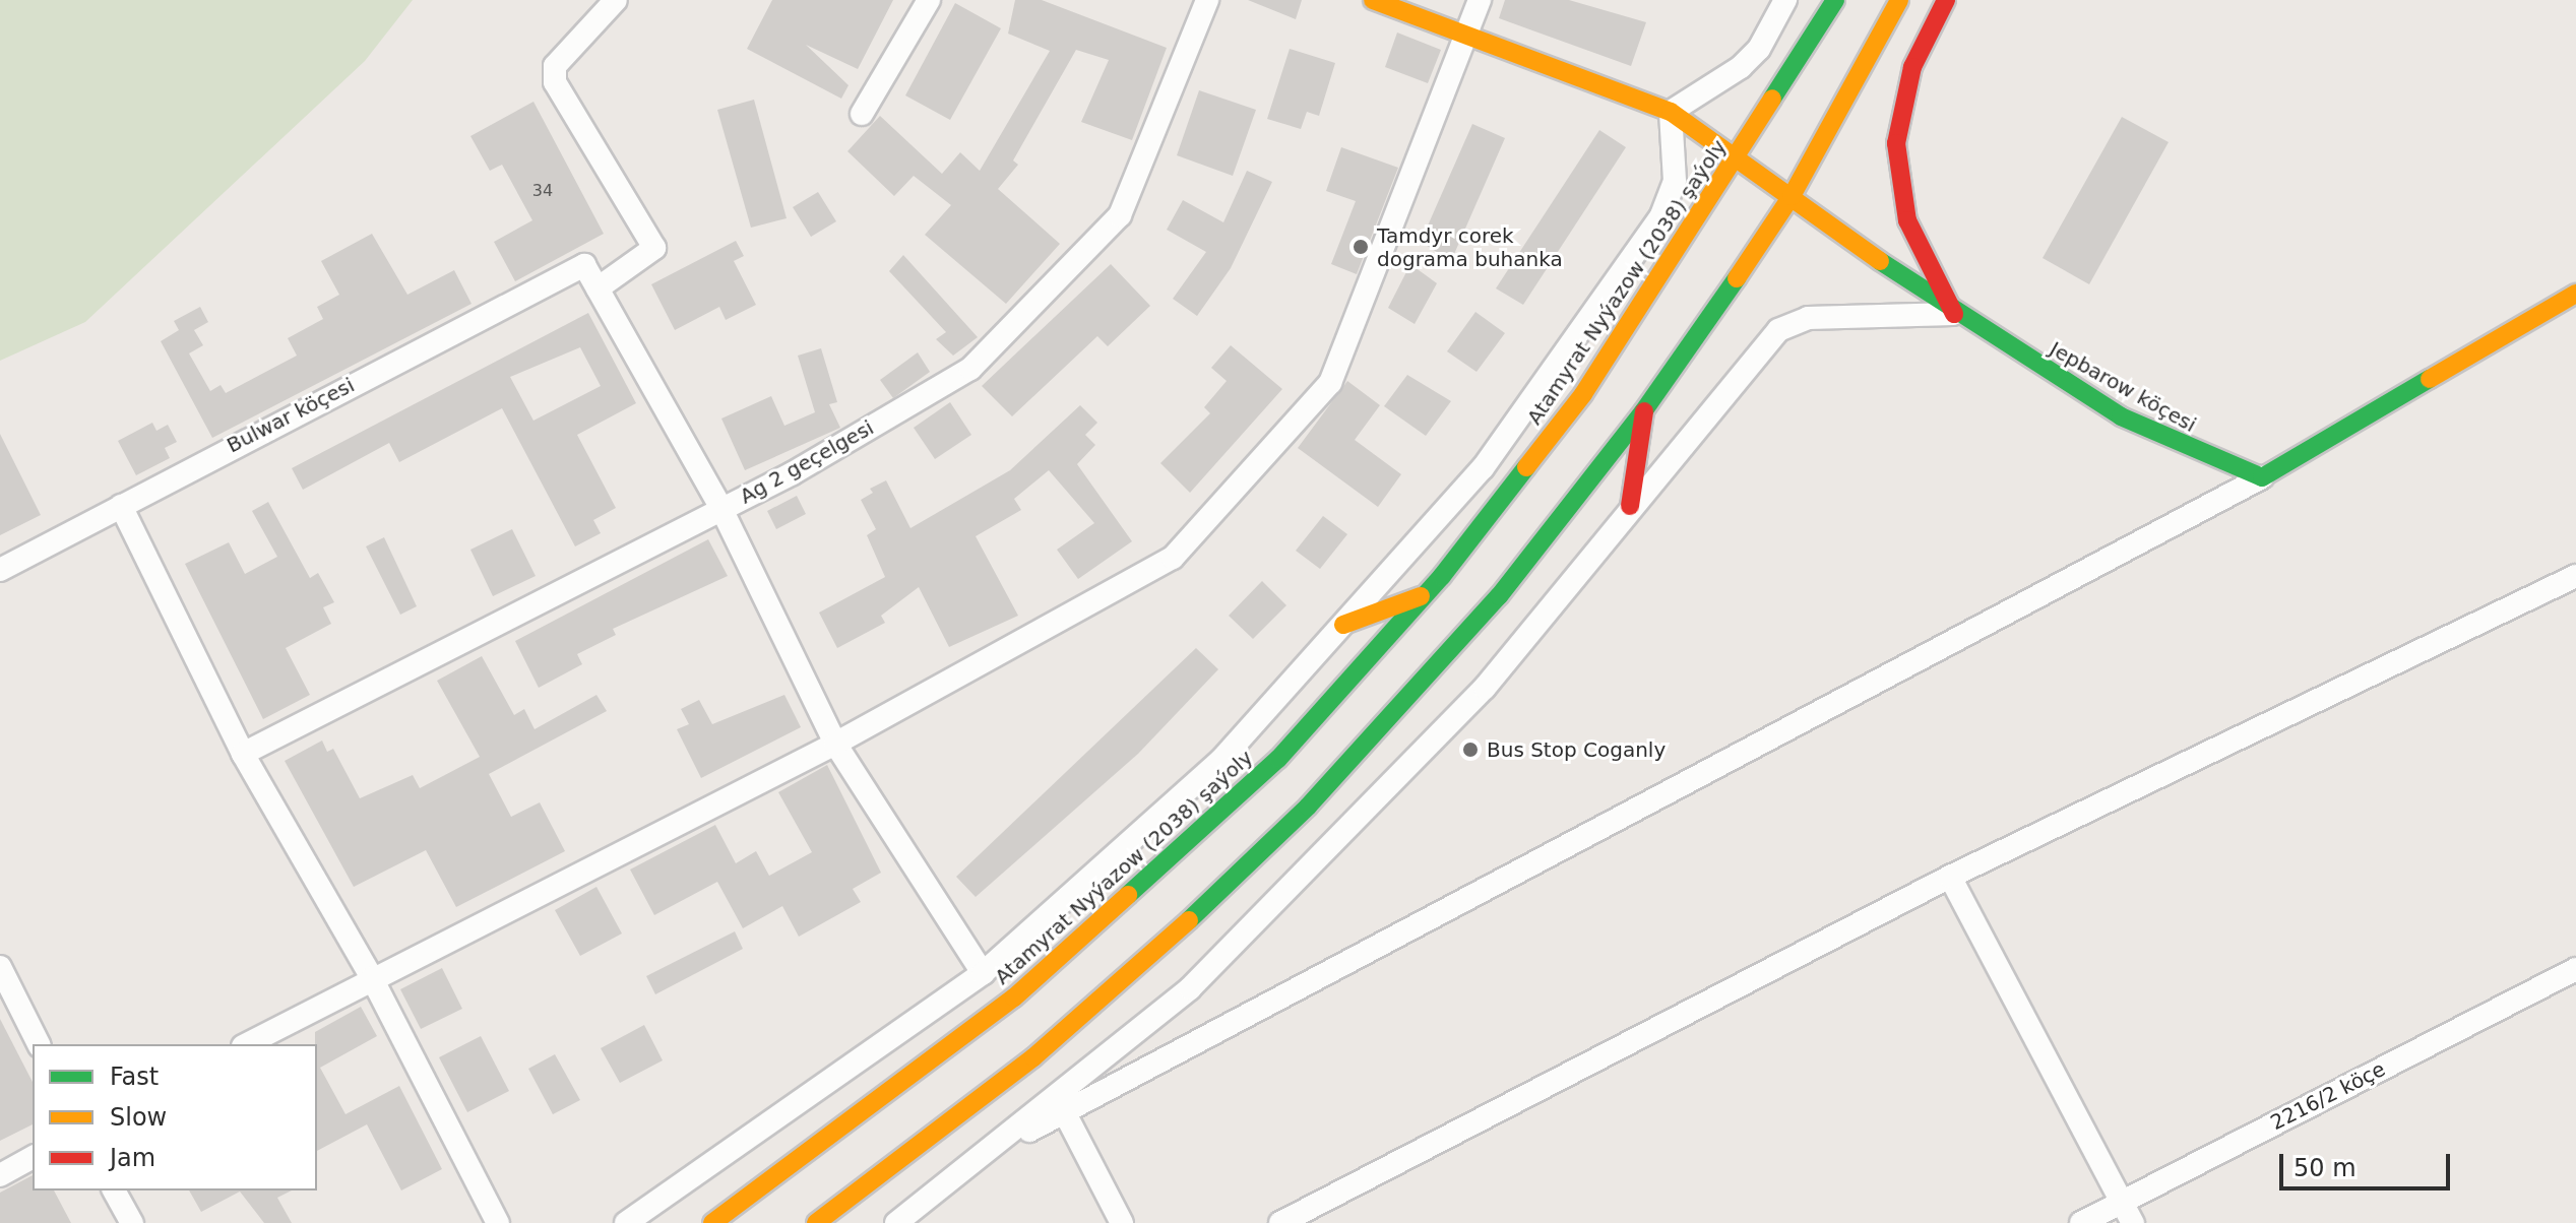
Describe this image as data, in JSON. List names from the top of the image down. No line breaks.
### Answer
{"streets":{"main road":["Atamyrat Nyýazow (2038) şaýoly","Jepbarow köçesi"],"street":["Bulwar köçesi","Ag 2 geçelgesi","2216/2 köçe"]},"crossings":[["Atamyrat Nyýazow (2038) şaýoly","Jepbarow köçesi"]],"places":["Tamdyr corek dograma buhanka","Bus Stop Coganly"],"house_numbers":["34"],"legend":["Fast","Slow","Jam"],"scale_bar":"50 m"}
